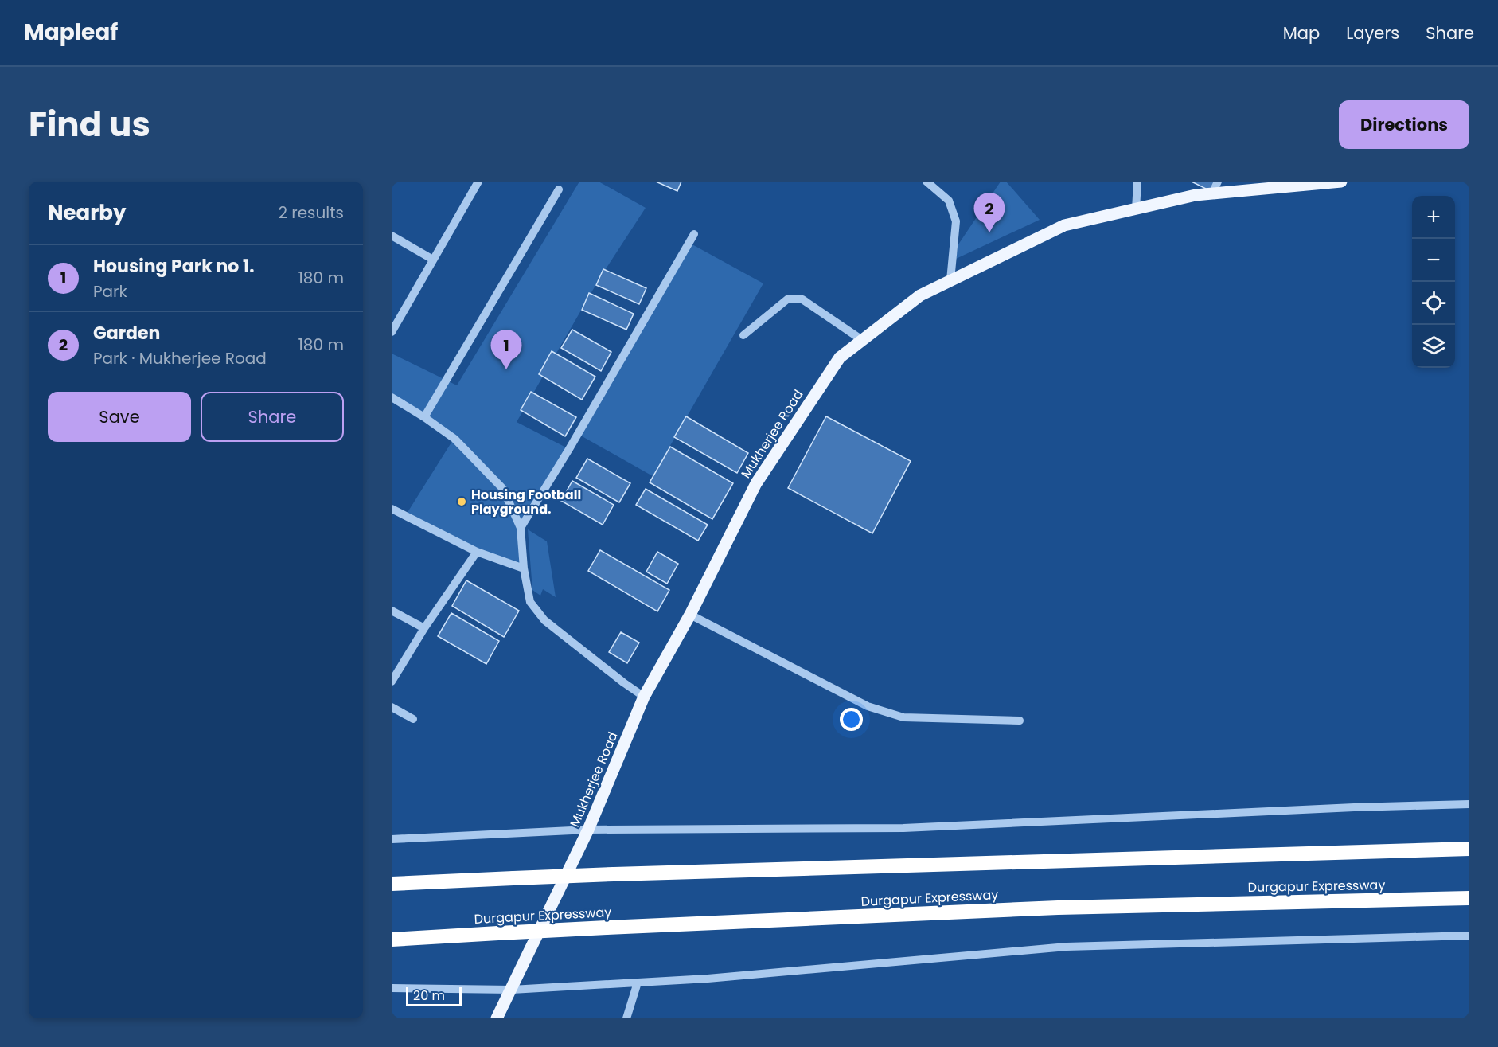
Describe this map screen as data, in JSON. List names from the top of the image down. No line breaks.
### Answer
{"streets":{"highway":["Durgapur Expressway"],"main road":["Mukherjee Road"]},"places":["Housing Football Playground."],"scale_bar":"20 m","page":{"header":"Mapleaf","nav":["Map","Layers","Share"],"title":"Find us","buttons":["Directions",["Save","Share"]],"heading":["Nearby","2 results"],"pins":["2","1"],"map_buttons":["+","−"],"list":[{"mark":"1","name":"Housing Park no 1.","note":"Park","value":"180 m"},{"mark":"2","name":"Garden","note":"Park · Mukherjee Road","value":"180 m"}],"scale":"20 m"}}
